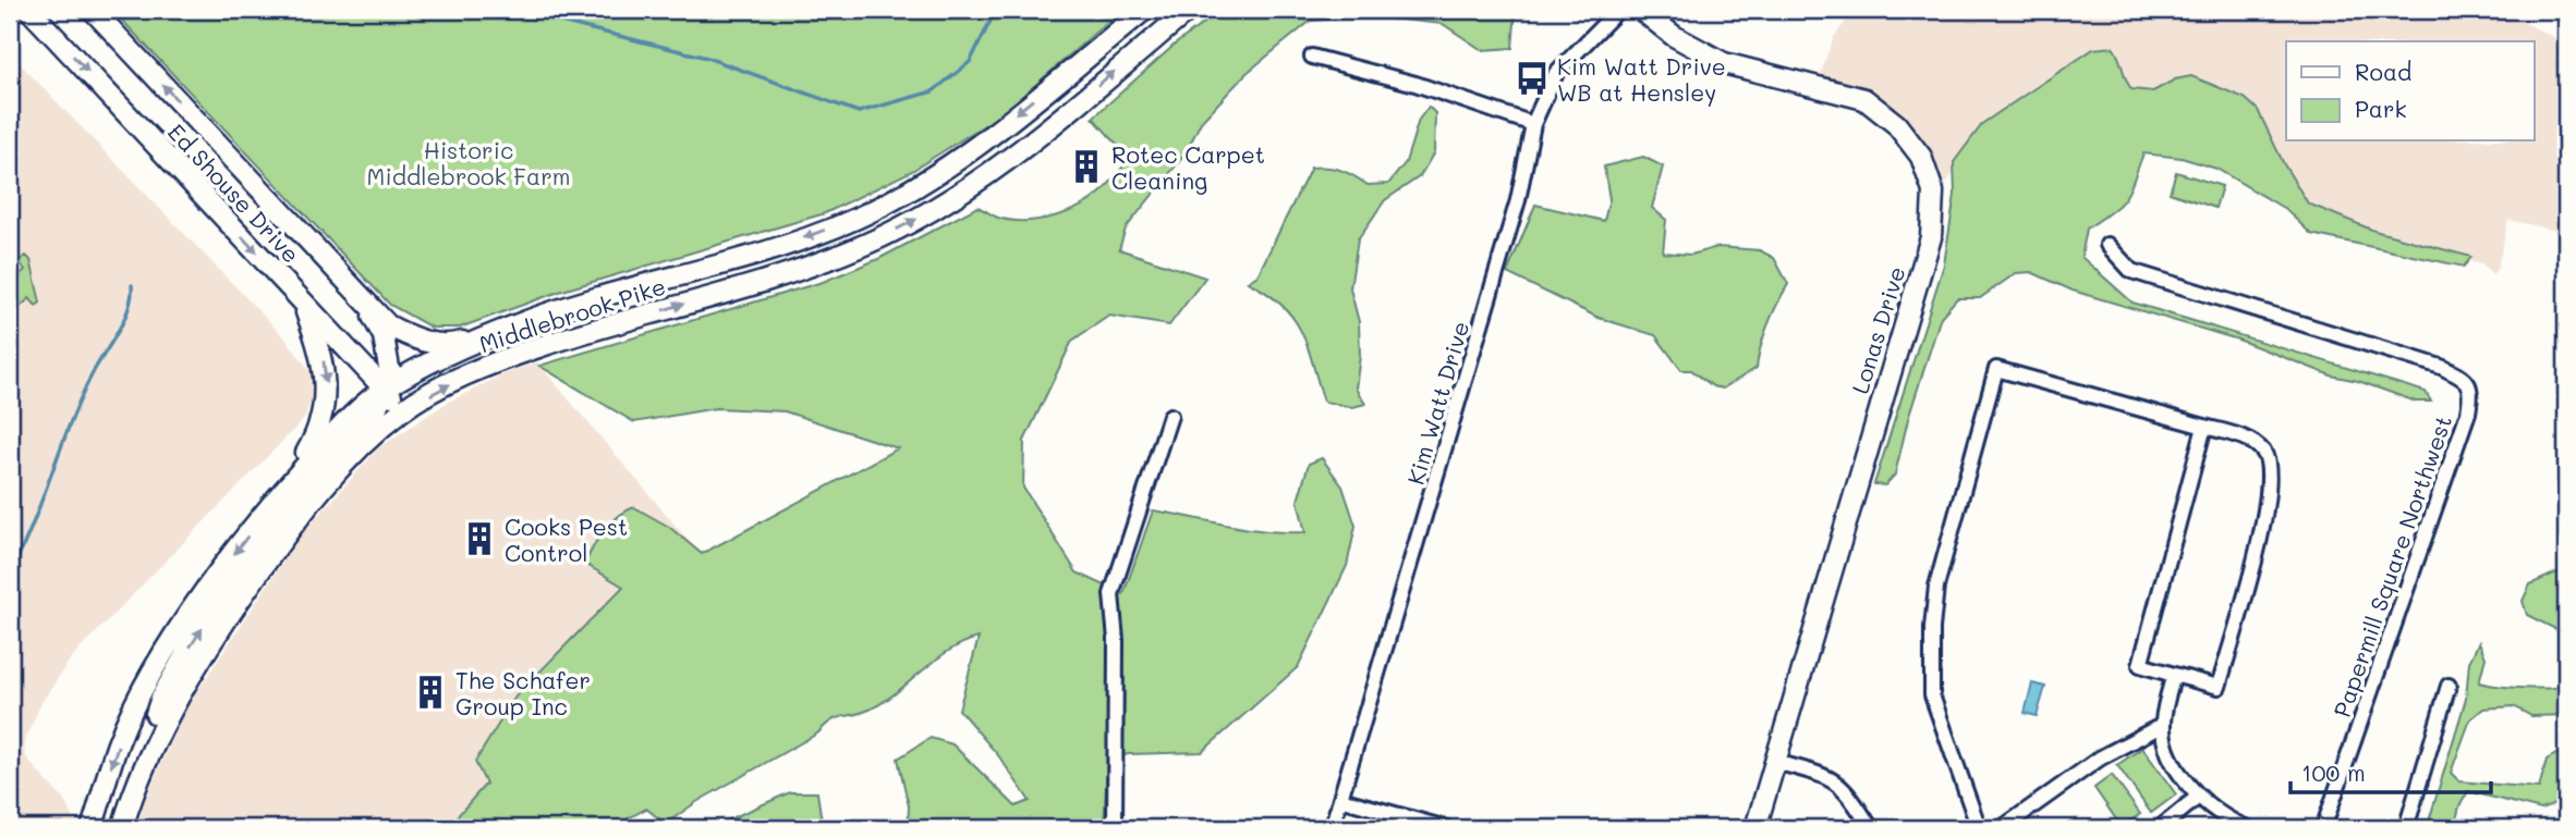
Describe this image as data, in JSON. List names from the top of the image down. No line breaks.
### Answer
{"streets":{"main road":["Ed Shouse Drive","Middlebrook Pike","Lonas Drive"],"street":["Kim Watt Drive","Papermill Square Northwest"]},"crossings":[["Ed Shouse Drive","Middlebrook Pike"]],"parks":["Historic Middlebrook Farm"],"places":{"bus stop":["Kim Watt Drive WB at Hensley"],"building":["Rotec Carpet Cleaning","Cooks Pest Control","The Schafer Group Inc"]},"legend":["Road","Park"],"scale_bar":"100 m"}
